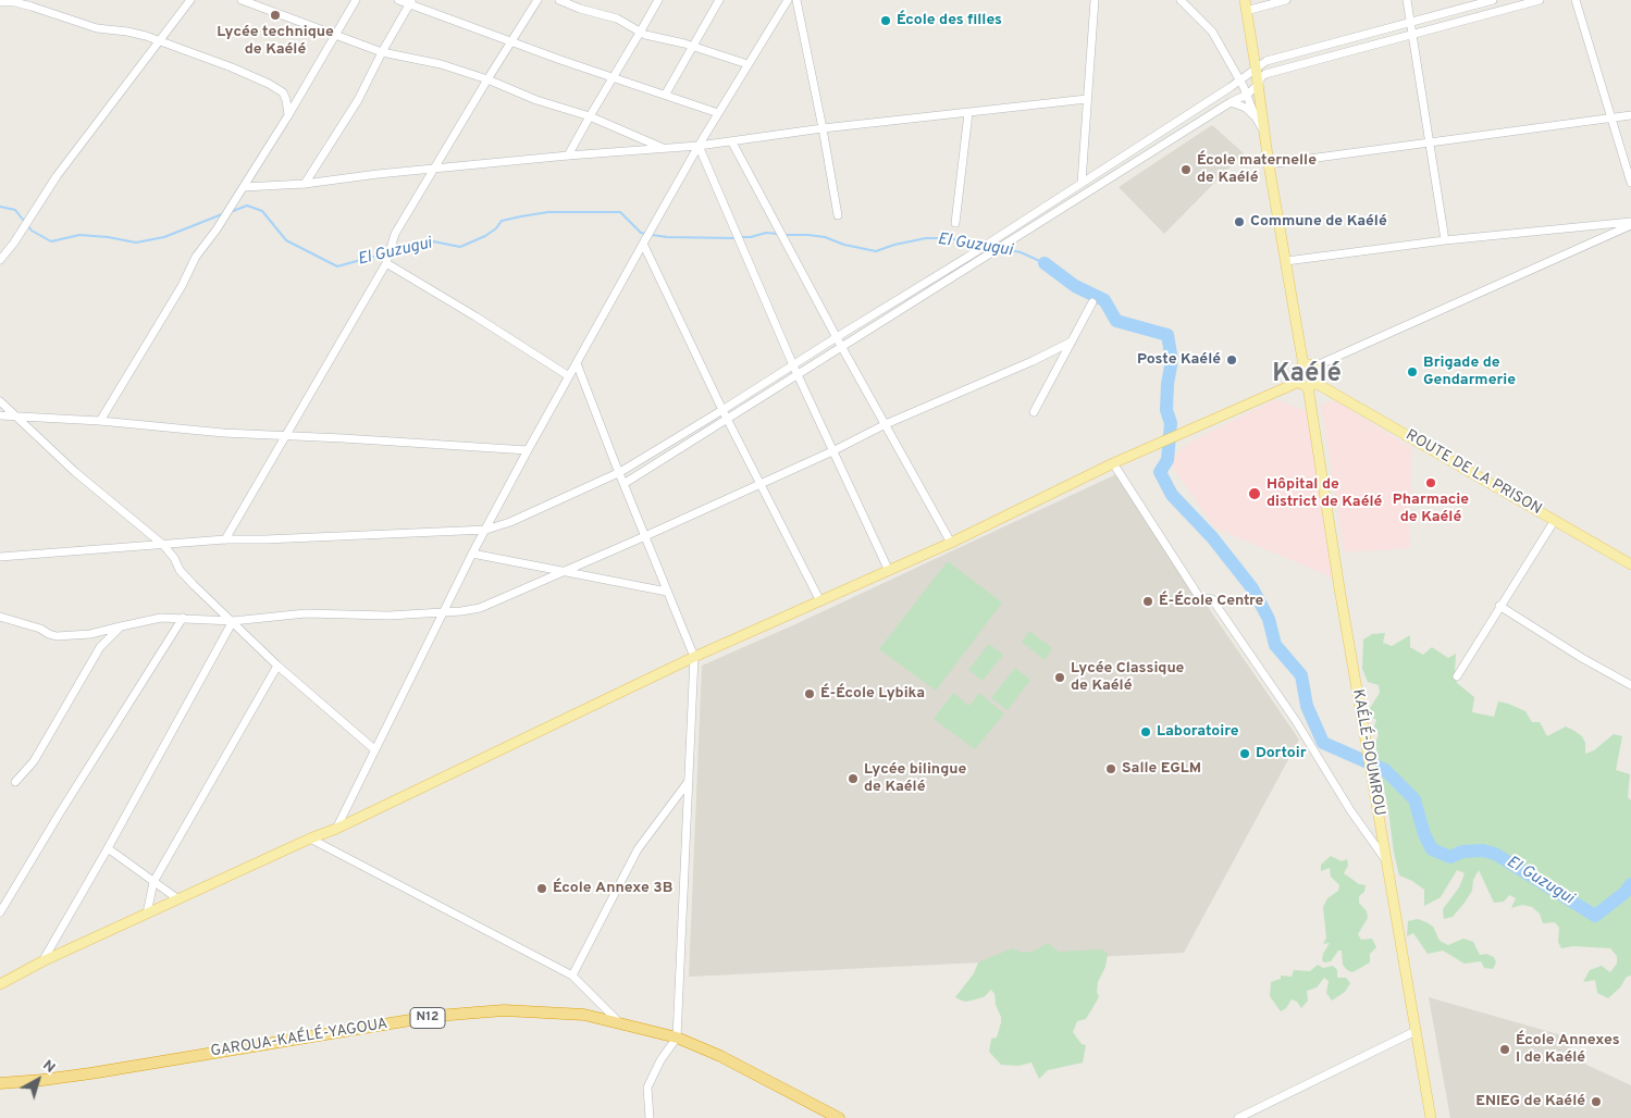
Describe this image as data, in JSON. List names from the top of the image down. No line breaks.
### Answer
{"streets":{"highway":["N12","GAROUA-KAÉLÉ-YAGOUA"],"main road":["ROUTE DE LA PRISON","KAÉLÉ-DOUMROU"]},"crossings":[["ROUTE DE LA PRISON","KAÉLÉ-DOUMROU"]],"districts":["Kaélé"],"water":["El Guzugui"],"places":["Lycée technique de Kaélé","École des filles","École maternelle de Kaélé","Commune de Kaélé","Poste Kaélé","Brigade de Gendarmerie","Pharmacie de Kaélé","Hôpital de district de Kaélé","É-École Centre","Lycée Classique de Kaélé","É-École Lybika","Laboratoire","Dortoir","Salle EGLM","Lycée bilingue de Kaélé","École Annexe 3B","École Annexes I de Kaélé","ENIEG de Kaélé"],"north":"top right"}
